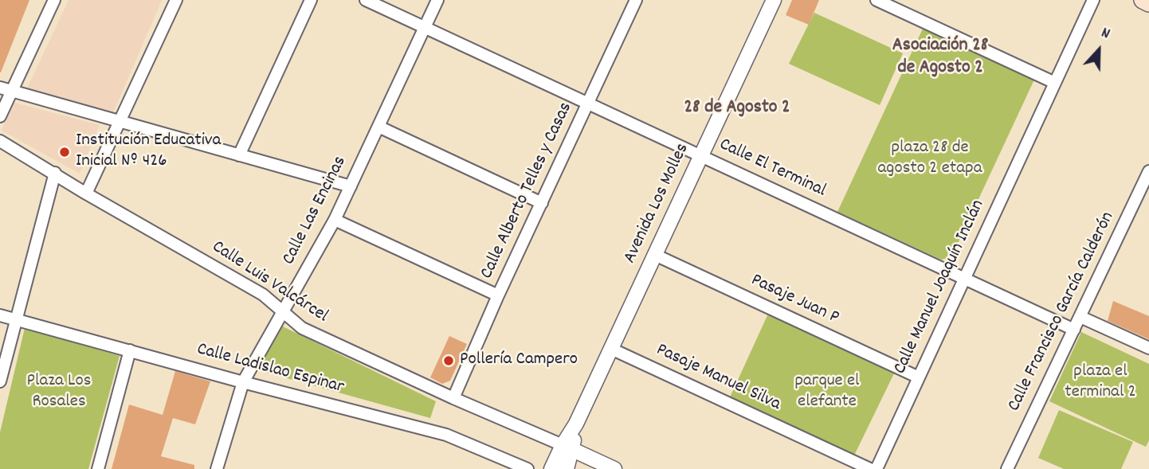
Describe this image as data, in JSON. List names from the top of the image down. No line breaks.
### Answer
{"streets":{"street":["Calle El Terminal","Calle Alberto Telles y Casas","Avenida Los Molles","Calle Las Encinas","Calle Luis Valcárcel","Calle Manuel Joaquín Inclán","Pasaje Juan P","Calle Francisco García Calderón","Calle Ladislao Espinar","Pasaje Manuel Silva"]},"crossings":[["Calle El Terminal","Calle Alberto Telles y Casas"],["Calle El Terminal","Avenida Los Molles"],["Calle El Terminal","Calle Las Encinas"],["Calle El Terminal","Calle Manuel Joaquín Inclán"],["Calle El Terminal","Calle Francisco García Calderón"],["Calle Alberto Telles y Casas","Calle Luis Valcárcel"],["Avenida Los Molles","Calle Luis Valcárcel"],["Avenida Los Molles","Pasaje Juan P"],["Avenida Los Molles","Pasaje Manuel Silva"],["Calle Las Encinas","Calle Luis Valcárcel"],["Calle Las Encinas","Calle Ladislao Espinar"],["Calle Manuel Joaquín Inclán","Pasaje Juan P"]],"districts":["Asociación 28 de Agosto 2","28 de Agosto 2"],"parks":["plaza 28 de agosto 2 etapa","plaza el terminal 2","Plaza Los Rosales","parque el elefante"],"places":["Institución Educativa Inicial Nº 426","Pollería Campero"],"north":"top"}
